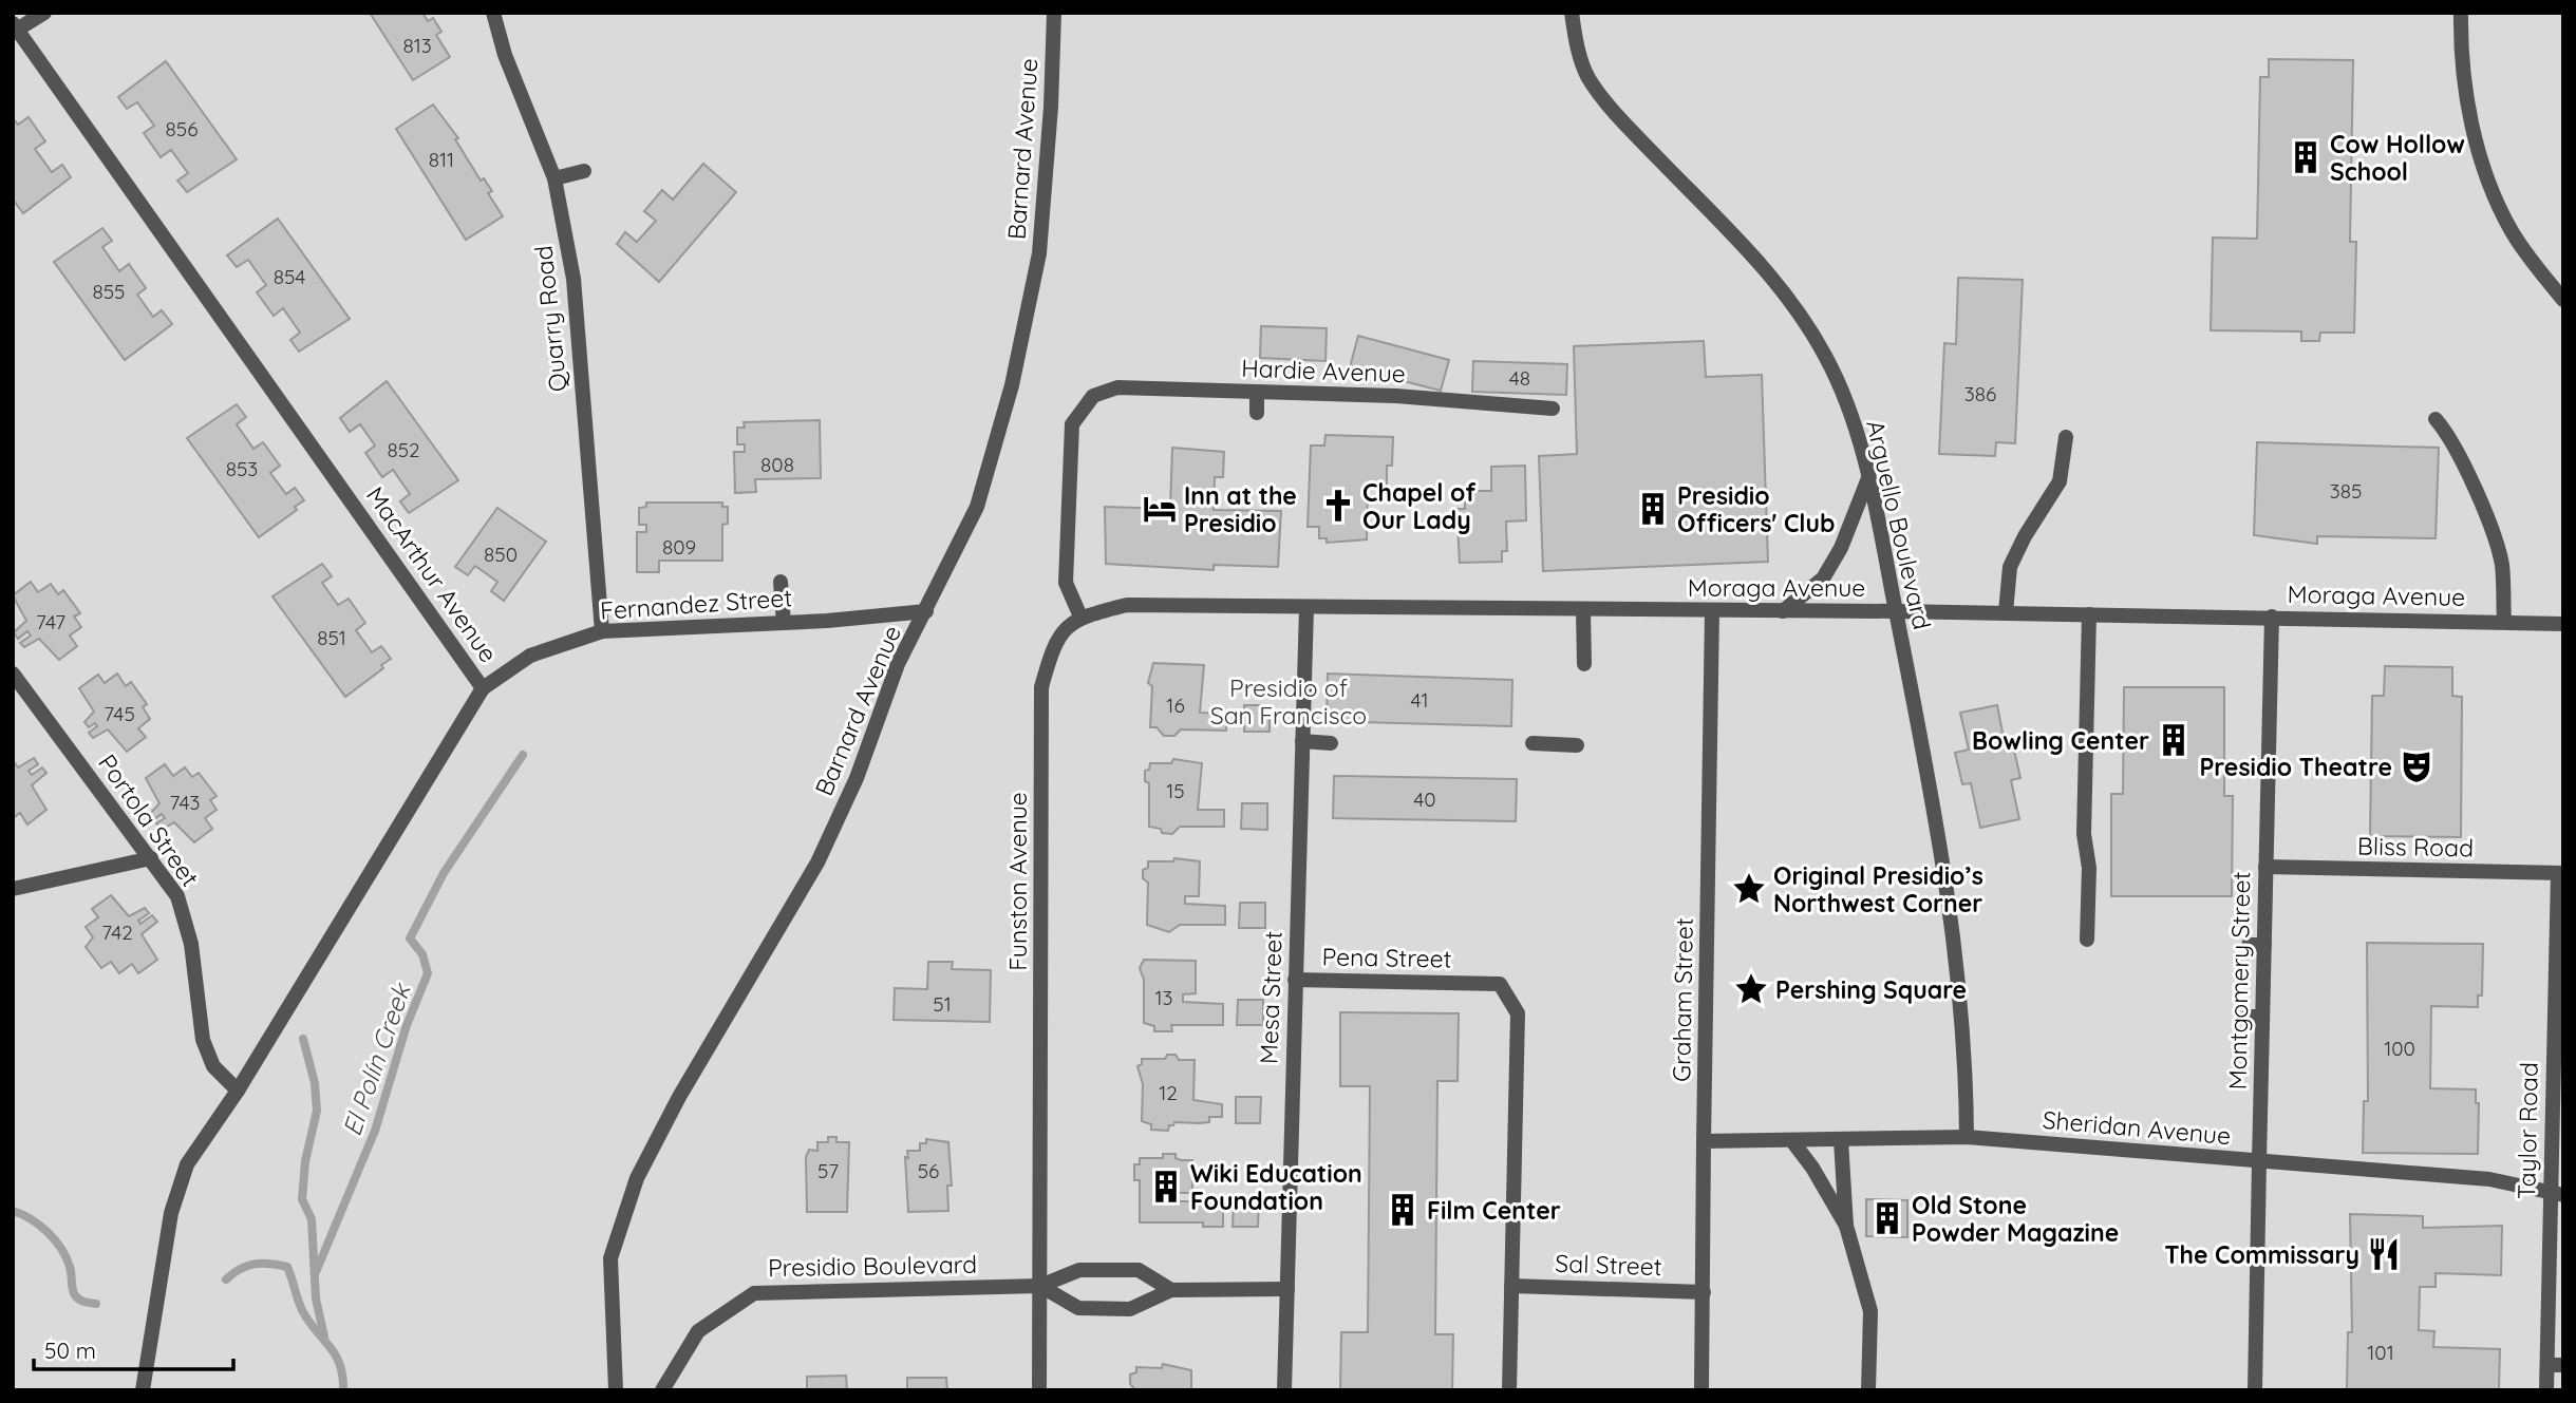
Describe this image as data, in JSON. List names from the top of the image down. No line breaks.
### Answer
{"streets":{"street":["Barnard Avenue","Quarry Road","Hardie Avenue","Arguello Boulevard","MacArthur Avenue","Moraga Avenue","Fernandez Street","Portola Street","Bliss Road","Funston Avenue","Pena Street","Montgomery Street","Mesa Street","Graham Street","Sheridan Avenue","Taylor Road","Sal Street","Presidio Boulevard"]},"crossings":[["Barnard Avenue","Fernandez Street"],["Quarry Road","Fernandez Street"],["Hardie Avenue","Moraga Avenue"],["Hardie Avenue","Funston Avenue"],["Arguello Boulevard","Moraga Avenue"],["Arguello Boulevard","Sheridan Avenue"],["MacArthur Avenue","Fernandez Street"],["MacArthur Avenue","Portola Street"],["Moraga Avenue","Funston Avenue"],["Moraga Avenue","Montgomery Street"],["Moraga Avenue","Mesa Street"],["Moraga Avenue","Graham Street"],["Bliss Road","Montgomery Street"],["Bliss Road","Taylor Road"],["Funston Avenue","Presidio Boulevard"],["Pena Street","Mesa Street"],["Pena Street","Sal Street"],["Montgomery Street","Sheridan Avenue"],["Graham Street","Sheridan Avenue"],["Graham Street","Sal Street"],["Sheridan Avenue","Taylor Road"]],"water":["El Polín Creek"],"parks":["Presidio of San Francisco"],"places":{"building":["Cow Hollow School","Presidio Officers' Club","Bowling Center","Wiki Education Foundation","Film Center","Old Stone Powder Magazine"],"church":["Chapel of Our Lady"],"hotel":["Inn at the Presidio"],"theatre":["Presidio Theatre"],"place":["Original Presidio’s Northwest Corner","Pershing Square"],"restaurant":["The Commissary"]},"house_numbers":["813","856","811","854","855","48","386","852","808","853","385","809","850","747","851","41","16","745","15","40","743","742","13","51","100","12","57","56","101"],"scale_bar":"50 m"}
